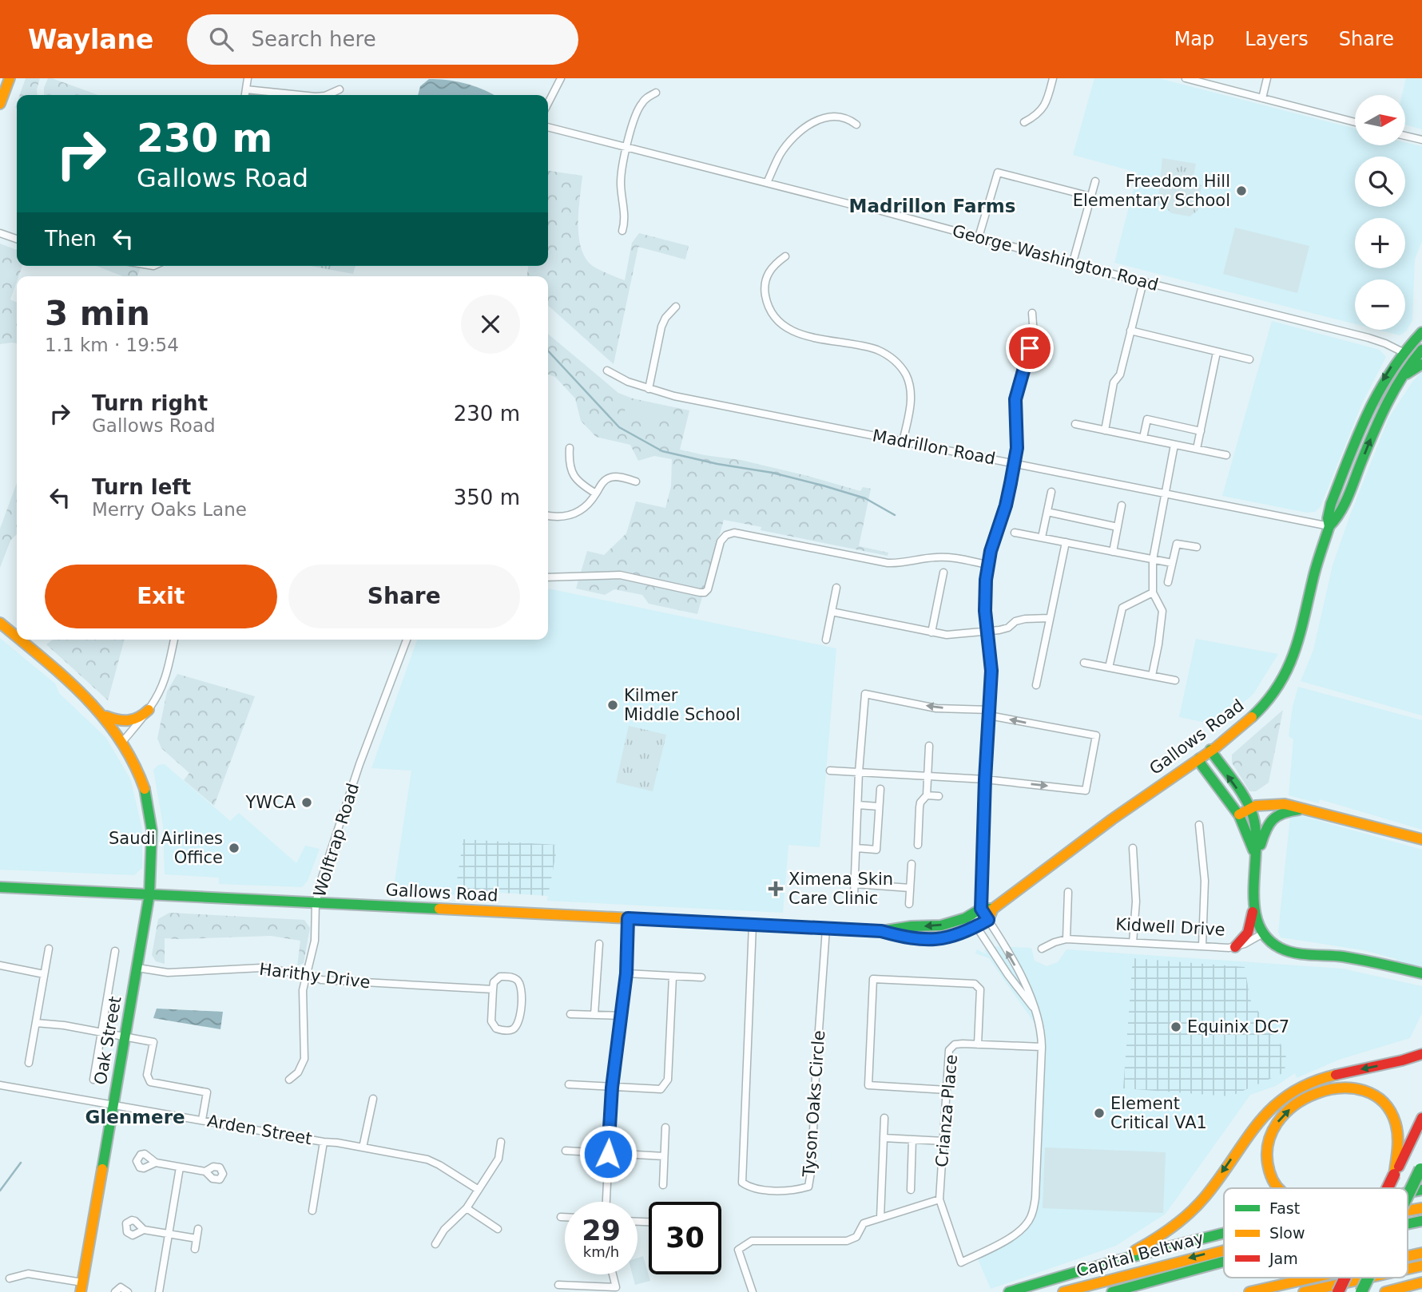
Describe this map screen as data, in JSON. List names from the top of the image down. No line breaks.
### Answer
{"streets":{"main road":["Gallows Road","Oak Street","Capital Beltway"],"street":["George Washington Road","Madrillon Road","Wolftrap Road","Kidwell Drive","Harithy Drive","Tyson Oaks Circle","Crianza Place","Arden Street"]},"crossings":[["George Washington Road","Gallows Road"],["Madrillon Road","Gallows Road"],["Gallows Road","Wolftrap Road"],["Gallows Road","Oak Street"],["Gallows Road","Tyson Oaks Circle"],["Wolftrap Road","Harithy Drive"],["Harithy Drive","Oak Street"],["Oak Street","Arden Street"]],"districts":["Madrillon Farms","Glenmere"],"places":{"other":["Freedom Hill Elementary School","Kilmer Middle School","YWCA","Saudi Airlines Office","Equinix DC7","Element Critical VA1"],"health":["Ximena Skin Care Clinic"]},"legend":["Fast","Slow","Jam"],"north":"right","page":{"header":"Waylane","search":"Search here","nav":["Map","Layers","Share"],"map_buttons":["+","−"],"turn":["230 m","Gallows Road"],"then":"Then","heading":["3 min","1.1 km · 19:54"],"list":[{"name":"Turn right","note":"Gallows Road","value":"230 m"},{"name":"Turn left","note":"Merry Oaks Lane","value":"350 m"}],"buttons":["Exit","Share"],"speed":"29 km/h","limit":"30"}}
